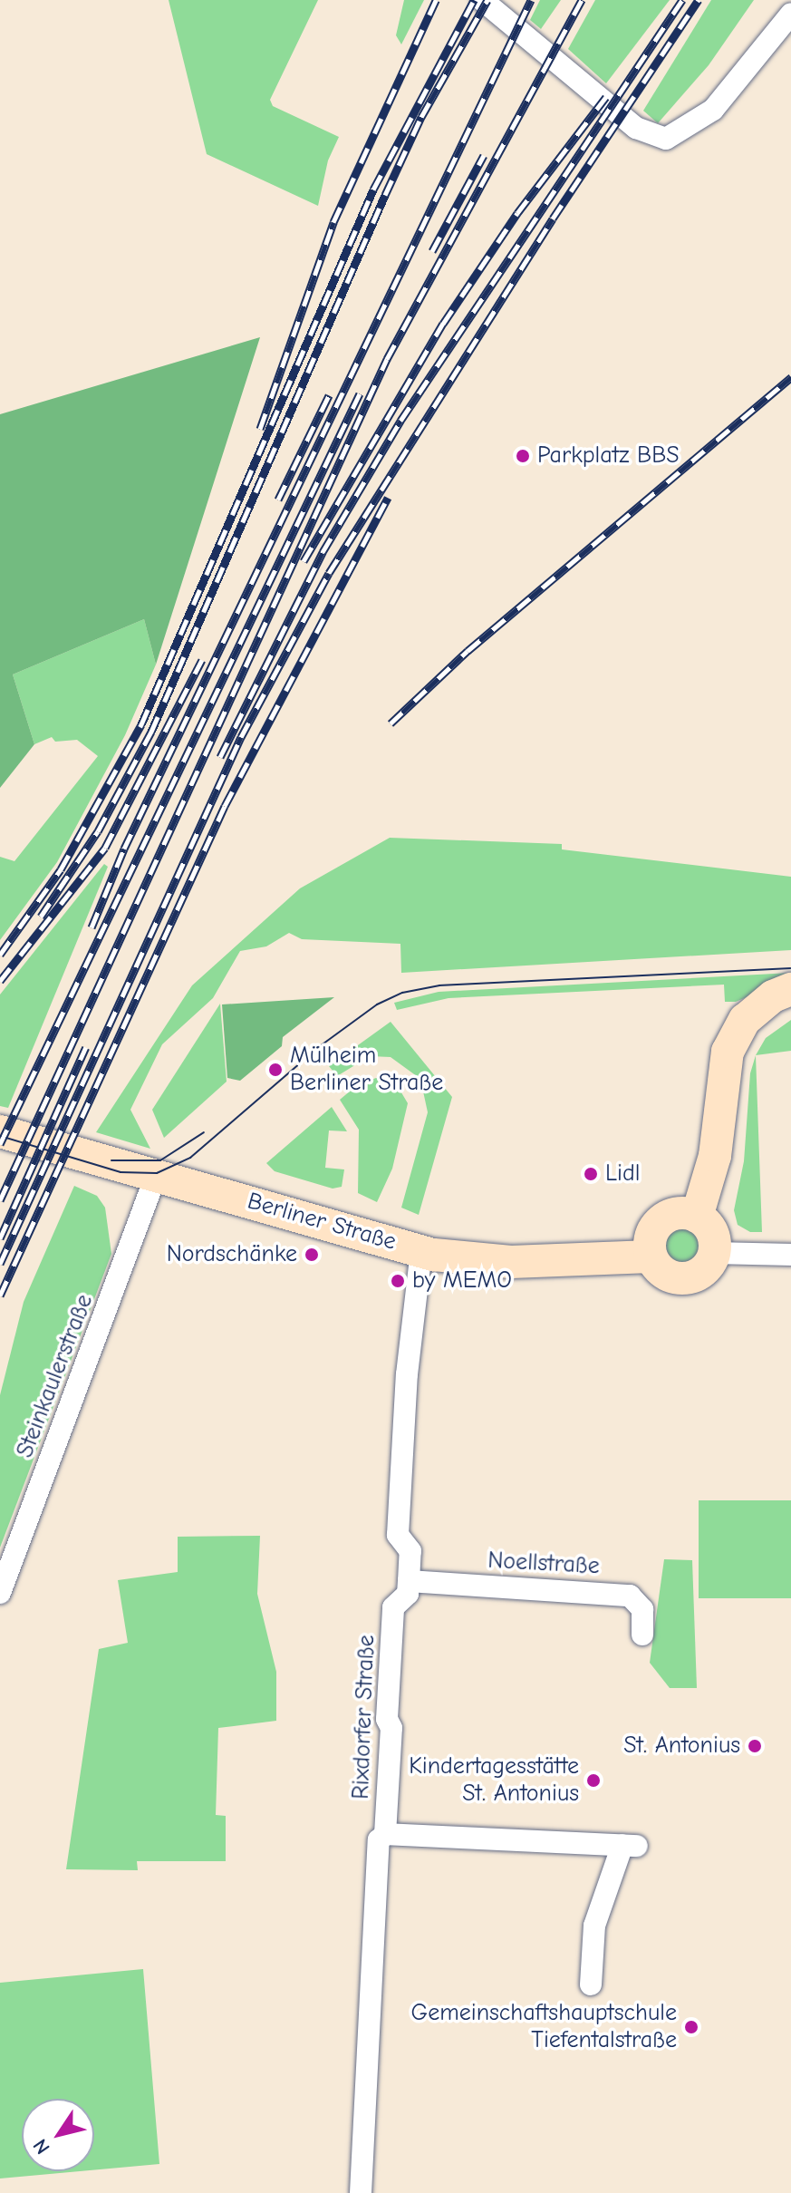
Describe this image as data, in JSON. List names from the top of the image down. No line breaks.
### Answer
{"streets":{"main road":["Berliner Straße"],"street":["Steinkaulerstraße","Noellstraße","Rixdorfer Straße"]},"crossings":[["Berliner Straße","Steinkaulerstraße"],["Noellstraße","Rixdorfer Straße"]],"places":["Parkplatz BBS","Mülheim Berliner Straße","Lidl","Nordschänke","by MEMO","St. Antonius","Kindertagesstätte St. Antonius","Gemeinschaftshauptschule Tiefentalstraße"],"north":"bottom left"}
